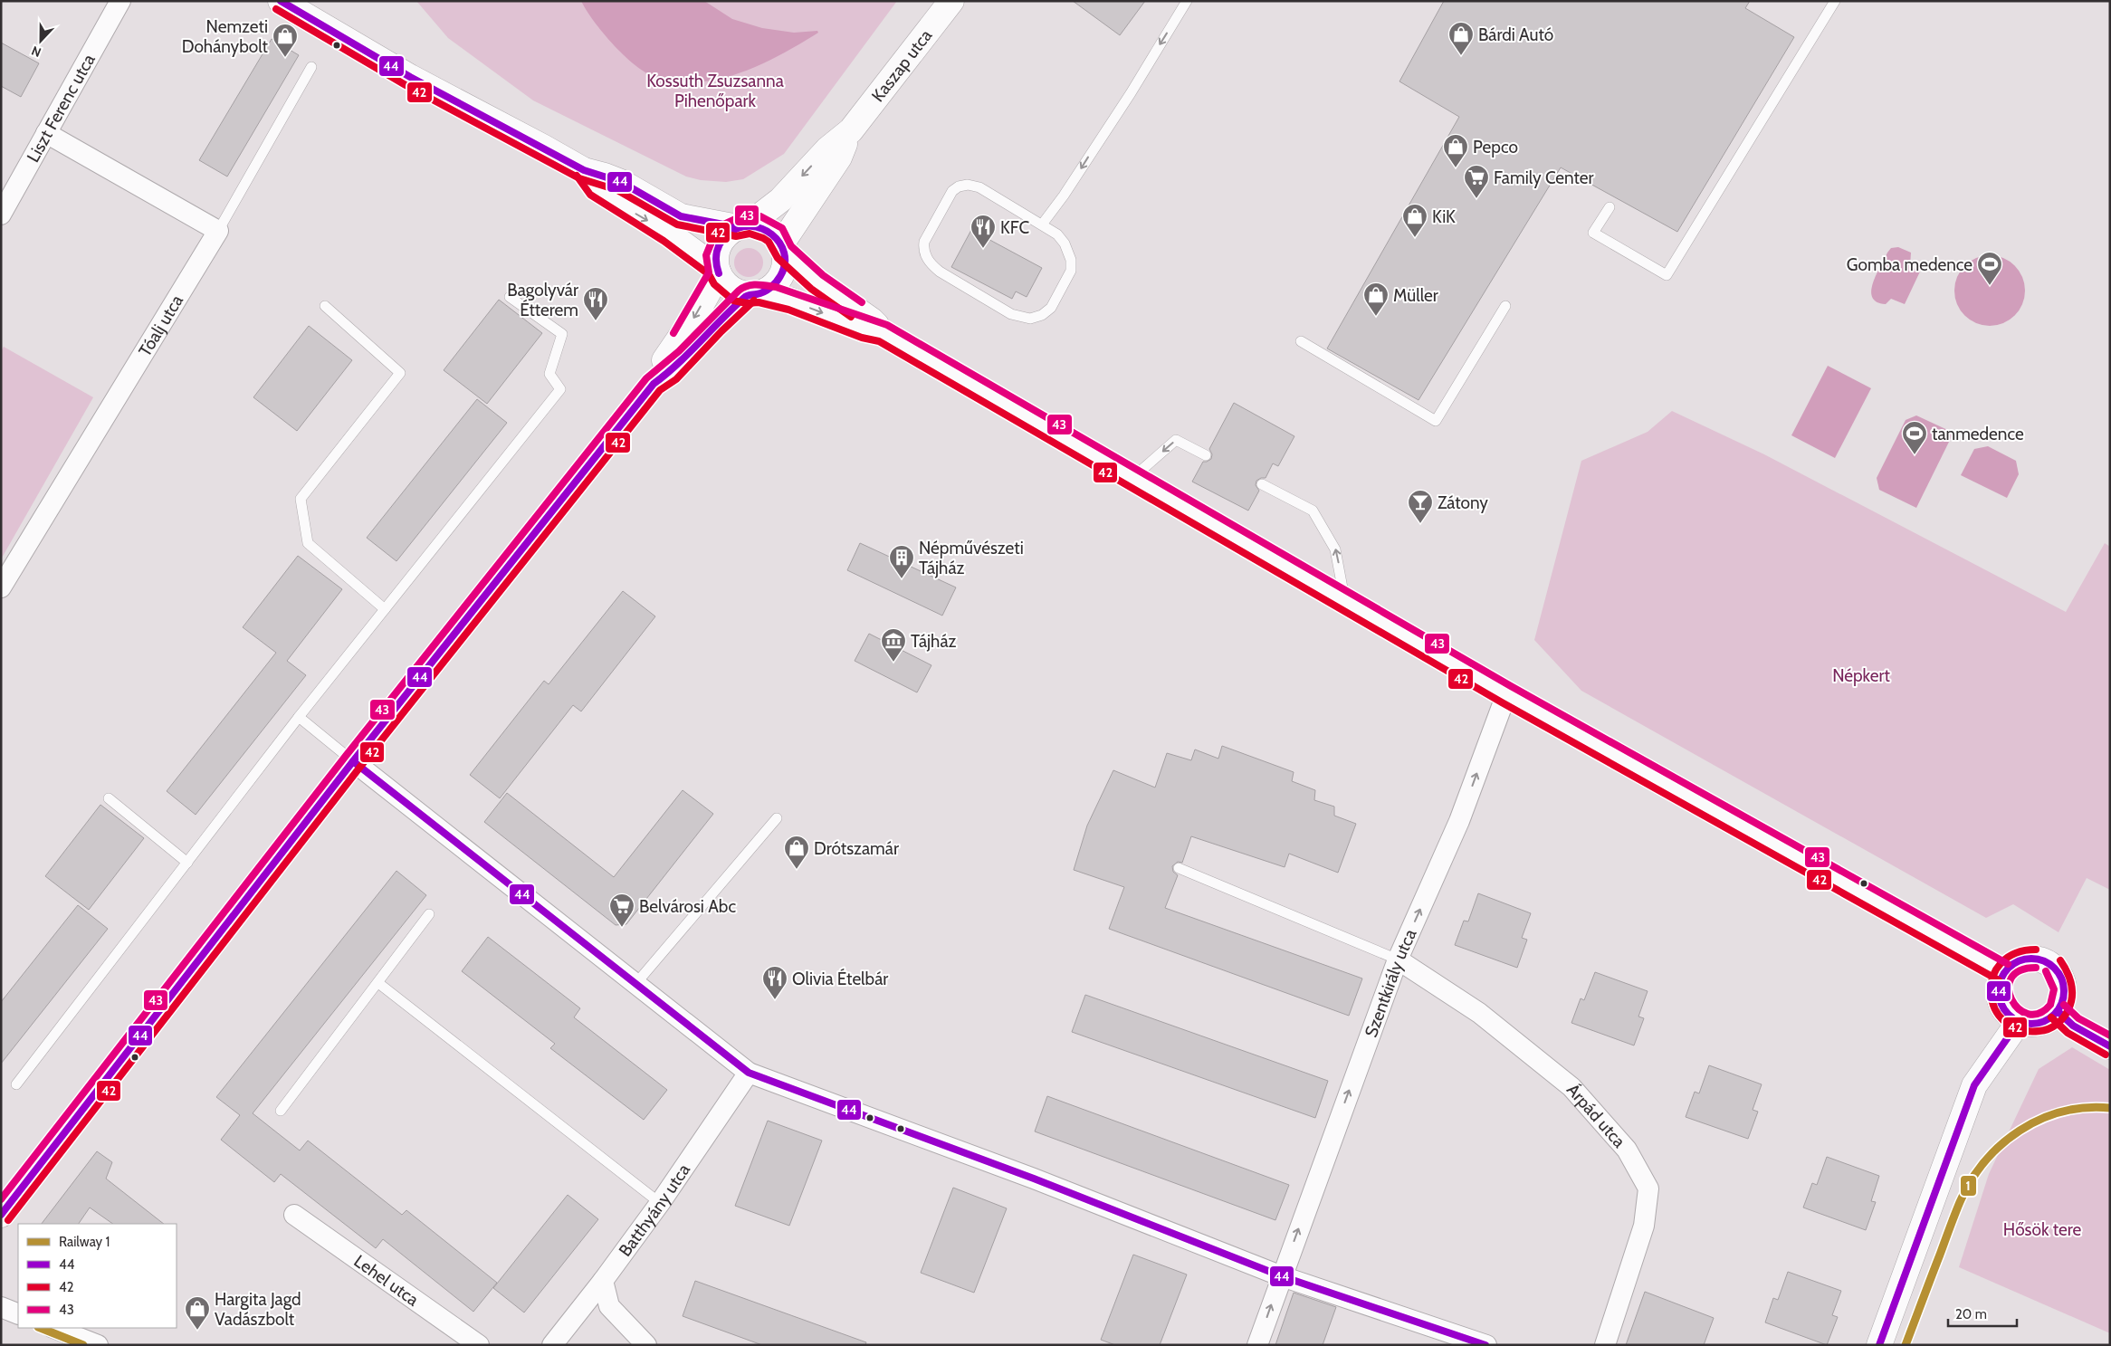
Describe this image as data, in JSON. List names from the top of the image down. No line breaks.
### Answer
{"streets":{"street":["Kaszap utca","Liszt Ferenc utca","Tóalj utca","Szentkirály utca","Árpád utca","Batthyány utca","Lehel utca"]},"crossings":[["Szentkirály utca","Árpád utca"]],"one_way":["Szentkirály utca"],"parks":["Kossuth Zsuzsanna Pihenőpark","Népkert","Hősök tere"],"places":{"shop":["Bárdi Autó","Nemzeti Dohánybolt","Pepco","KiK","Müller","Drótszamár","Hargita Jagd Vadászbolt"],"supermarket":["Family Center","Belvárosi Abc"],"restaurant":["KFC","Bagolyvár Étterem","Olivia Ételbár"],"sports":["Gomba medence","tanmedence"],"bar":["Zátony"],"building":["Népművészeti Tájház"],"museum":["Tájház"]},"lines":["transit line 44","transit line 42","transit line 43","rail line 1"],"legend":["Railway 1","44","42","43"],"scale_bar":"20 m","north":"bottom"}
